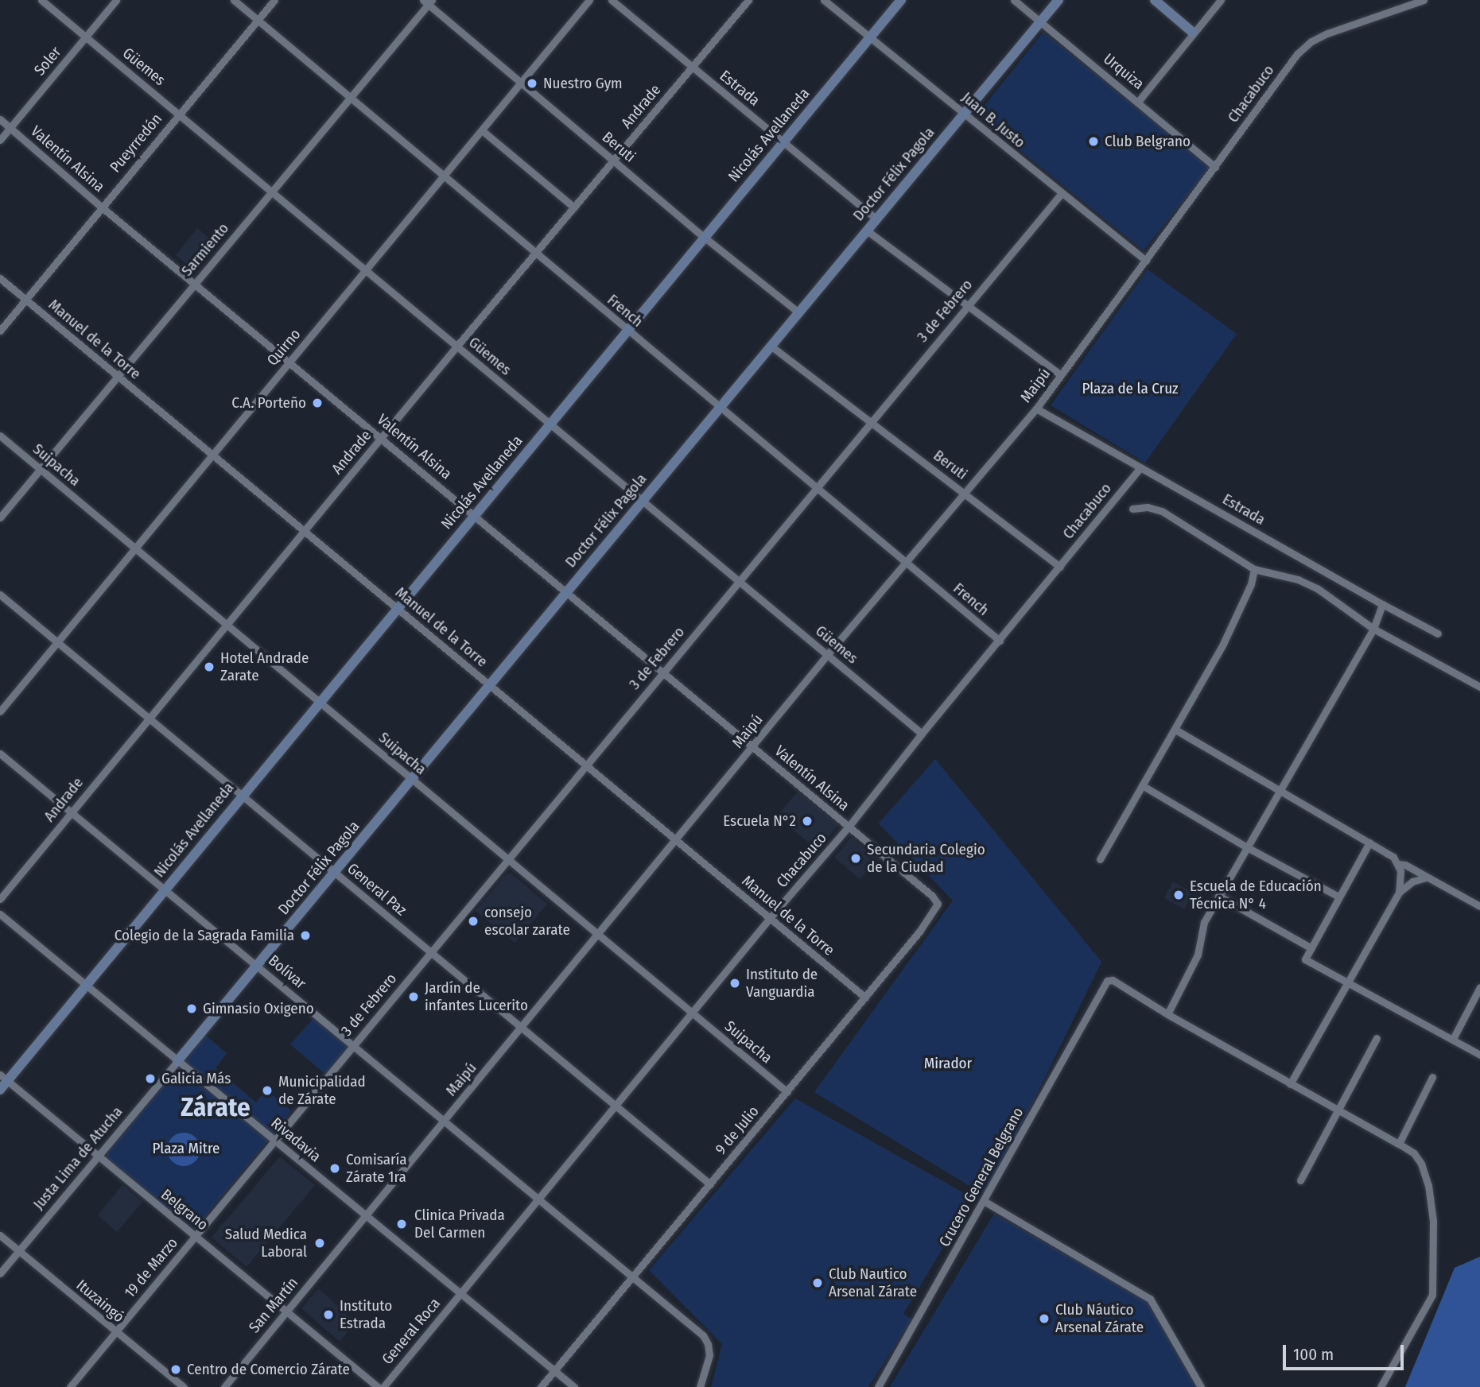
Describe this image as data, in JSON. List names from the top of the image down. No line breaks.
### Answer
{"streets":{"street":["Soler","Güemes","Urquiza","Estrada","Chacabuco","Andrade","Juan B. Justo","Nicolás Avellaneda","Pueyrredón","Beruti","Valentín Alsina","Doctor Félix Pagola","Sarmiento","French","3 de Febrero","Manuel de la Torre","Quirno","Maipú","Suipacha","General Paz","Bolívar","9 de Julio","Rivadavia","Justa Lima de Atucha","Crucero General Belgrano","Belgrano","19 de Marzo","Ituzaingó","San Martín","General Roca"]},"crossings":[["Soler","Güemes"],["Soler","Valentín Alsina"],["Güemes","Chacabuco"],["Güemes","Andrade"],["Güemes","Nicolás Avellaneda"],["Güemes","Pueyrredón"],["Güemes","Doctor Félix Pagola"],["Güemes","Sarmiento"],["Güemes","3 de Febrero"],["Güemes","Quirno"],["Güemes","Maipú"],["Urquiza","Chacabuco"],["Urquiza","Doctor Félix Pagola"],["Estrada","Chacabuco"],["Estrada","Andrade"],["Estrada","Nicolás Avellaneda"],["Estrada","Doctor Félix Pagola"],["Estrada","Maipú"],["Chacabuco","Juan B. Justo"],["Chacabuco","Beruti"],["Chacabuco","Valentín Alsina"],["Chacabuco","French"],["Chacabuco","Manuel de la Torre"],["Chacabuco","Maipú"],["Chacabuco","Suipacha"],["Chacabuco","General Paz"],["Chacabuco","Bolívar"],["Chacabuco","Rivadavia"],["Chacabuco","General Roca"],["Andrade","Beruti"],["Andrade","Valentín Alsina"],["Andrade","French"],["Andrade","Manuel de la Torre"],["Andrade","Suipacha"],["Andrade","General Paz"],["Andrade","Bolívar"],["Juan B. Justo","Nicolás Avellaneda"],["Juan B. Justo","Doctor Félix Pagola"],["Juan B. Justo","3 de Febrero"],["Juan B. Justo","Maipú"],["Nicolás Avellaneda","Beruti"],["Nicolás Avellaneda","Valentín Alsina"],["Nicolás Avellaneda","French"],["Nicolás Avellaneda","Manuel de la Torre"],["Nicolás Avellaneda","Suipacha"],["Nicolás Avellaneda","General Paz"],["Nicolás Avellaneda","Bolívar"],["Nicolás Avellaneda","Rivadavia"],["Nicolás Avellaneda","Belgrano"],["Pueyrredón","Valentín Alsina"],["Pueyrredón","French"],["Pueyrredón","Manuel de la Torre"],["Beruti","Doctor Félix Pagola"],["Beruti","Sarmiento"],["Beruti","3 de Febrero"],["Beruti","Quirno"],["Beruti","Maipú"],["Valentín Alsina","Doctor Félix Pagola"],["Valentín Alsina","Sarmiento"],["Valentín Alsina","3 de Febrero"],["Valentín Alsina","Quirno"],["Valentín Alsina","Maipú"],["Valentín Alsina","9 de Julio"],["Doctor Félix Pagola","French"],["Doctor Félix Pagola","Manuel de la Torre"],["Doctor Félix Pagola","Suipacha"],["Doctor Félix Pagola","General Paz"],["Doctor Félix Pagola","Bolívar"],["Doctor Félix Pagola","Rivadavia"],["Doctor Félix Pagola","Justa Lima de Atucha"],["Sarmiento","French"],["Sarmiento","Manuel de la Torre"],["Sarmiento","Suipacha"],["French","3 de Febrero"],["French","Quirno"],["French","Maipú"],["3 de Febrero","Manuel de la Torre"],["3 de Febrero","Suipacha"],["3 de Febrero","General Paz"],["3 de Febrero","Bolívar"],["3 de Febrero","Rivadavia"],["3 de Febrero","19 de Marzo"],["Manuel de la Torre","Quirno"],["Manuel de la Torre","Maipú"],["Manuel de la Torre","9 de Julio"],["Quirno","Suipacha"],["Quirno","General Paz"],["Maipú","Suipacha"],["Maipú","General Paz"],["Maipú","Bolívar"],["Maipú","Rivadavia"],["Maipú","San Martín"],["Suipacha","9 de Julio"],["General Paz","9 de Julio"],["Bolívar","9 de Julio"],["9 de Julio","Rivadavia"],["Rivadavia","Justa Lima de Atucha"],["Rivadavia","19 de Marzo"],["Rivadavia","San Martín"],["Rivadavia","General Roca"],["Justa Lima de Atucha","Belgrano"],["Justa Lima de Atucha","Ituzaingó"],["Belgrano","19 de Marzo"],["Belgrano","San Martín"],["19 de Marzo","Ituzaingó"]],"districts":["Zárate"],"parks":["Plaza de la Cruz","Mirador","Plaza Mitre"],"places":["Nuestro Gym","Club Belgrano","C.A. Porteño","Hotel Andrade Zarate","Escuela N°2","Secundaria Colegio de la Ciudad","Escuela de Educación Técnica N° 4","consejo escolar zarate","Colegio de la Sagrada Familia","Instituto de Vanguardia","Jardín de infantes Lucerito","Gimnasio Oxigeno","Galicia Más","Municipalidad de Zárate","Comisaría Zárate 1ra","Clinica Privada Del Carmen","Salud Medica Laboral","Club Nautico Arsenal Zárate","Instituto Estrada","Club Náutico Arsenal Zárate","Centro de Comercio Zárate"],"scale_bar":"100 m"}
